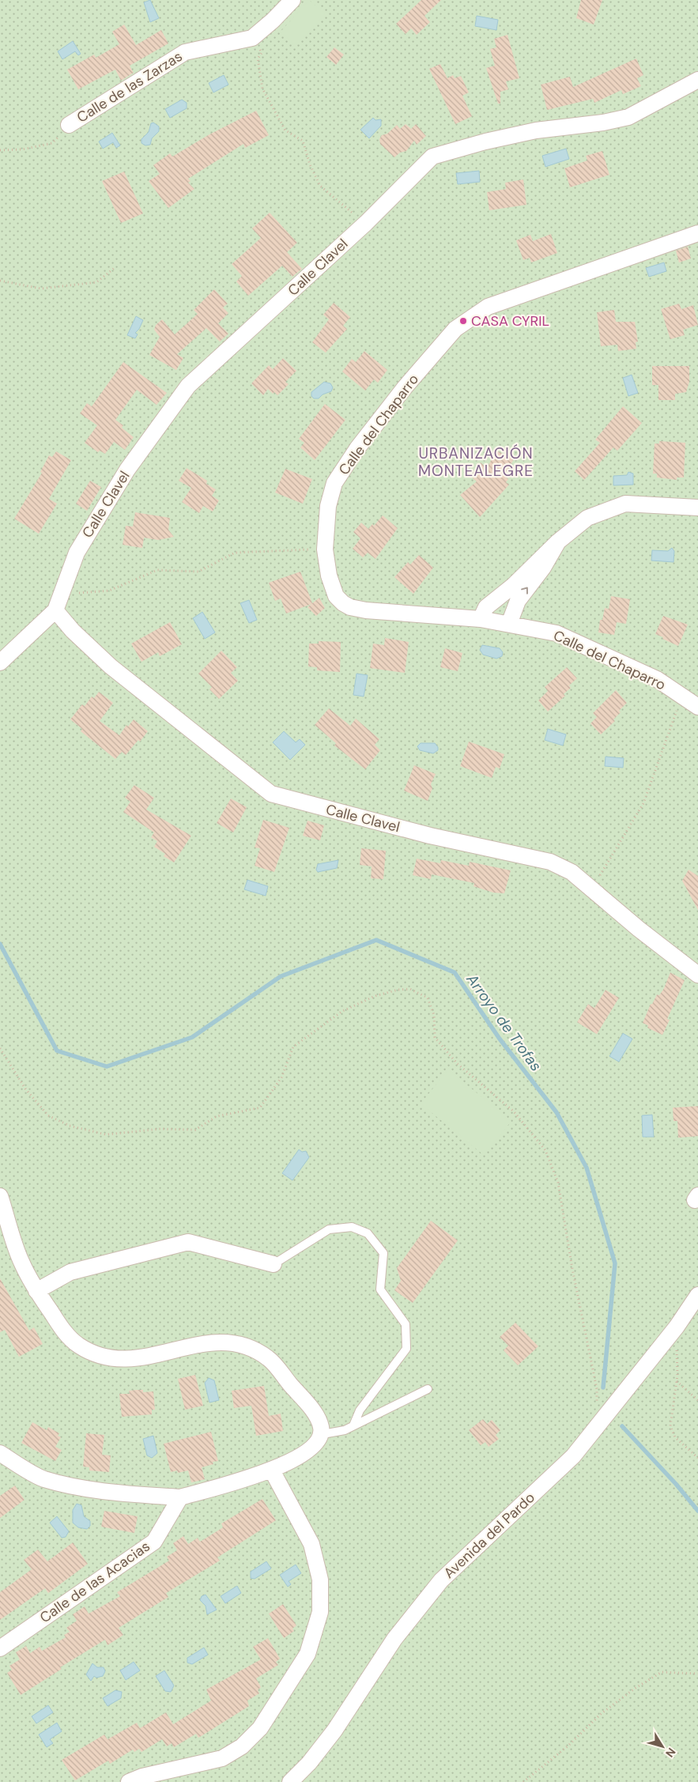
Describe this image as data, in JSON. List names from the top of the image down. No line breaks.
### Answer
{"streets":{"street":["Calle de las Zarzas","Calle Clavel","Calle del Chaparro","Avenida del Pardo","Calle de las Acacias"]},"districts":["URBANIZACIÓN MONTEALEGRE"],"water":["Arroyo de Trofas"],"places":["CASA CYRIL"],"north":"bottom right"}
